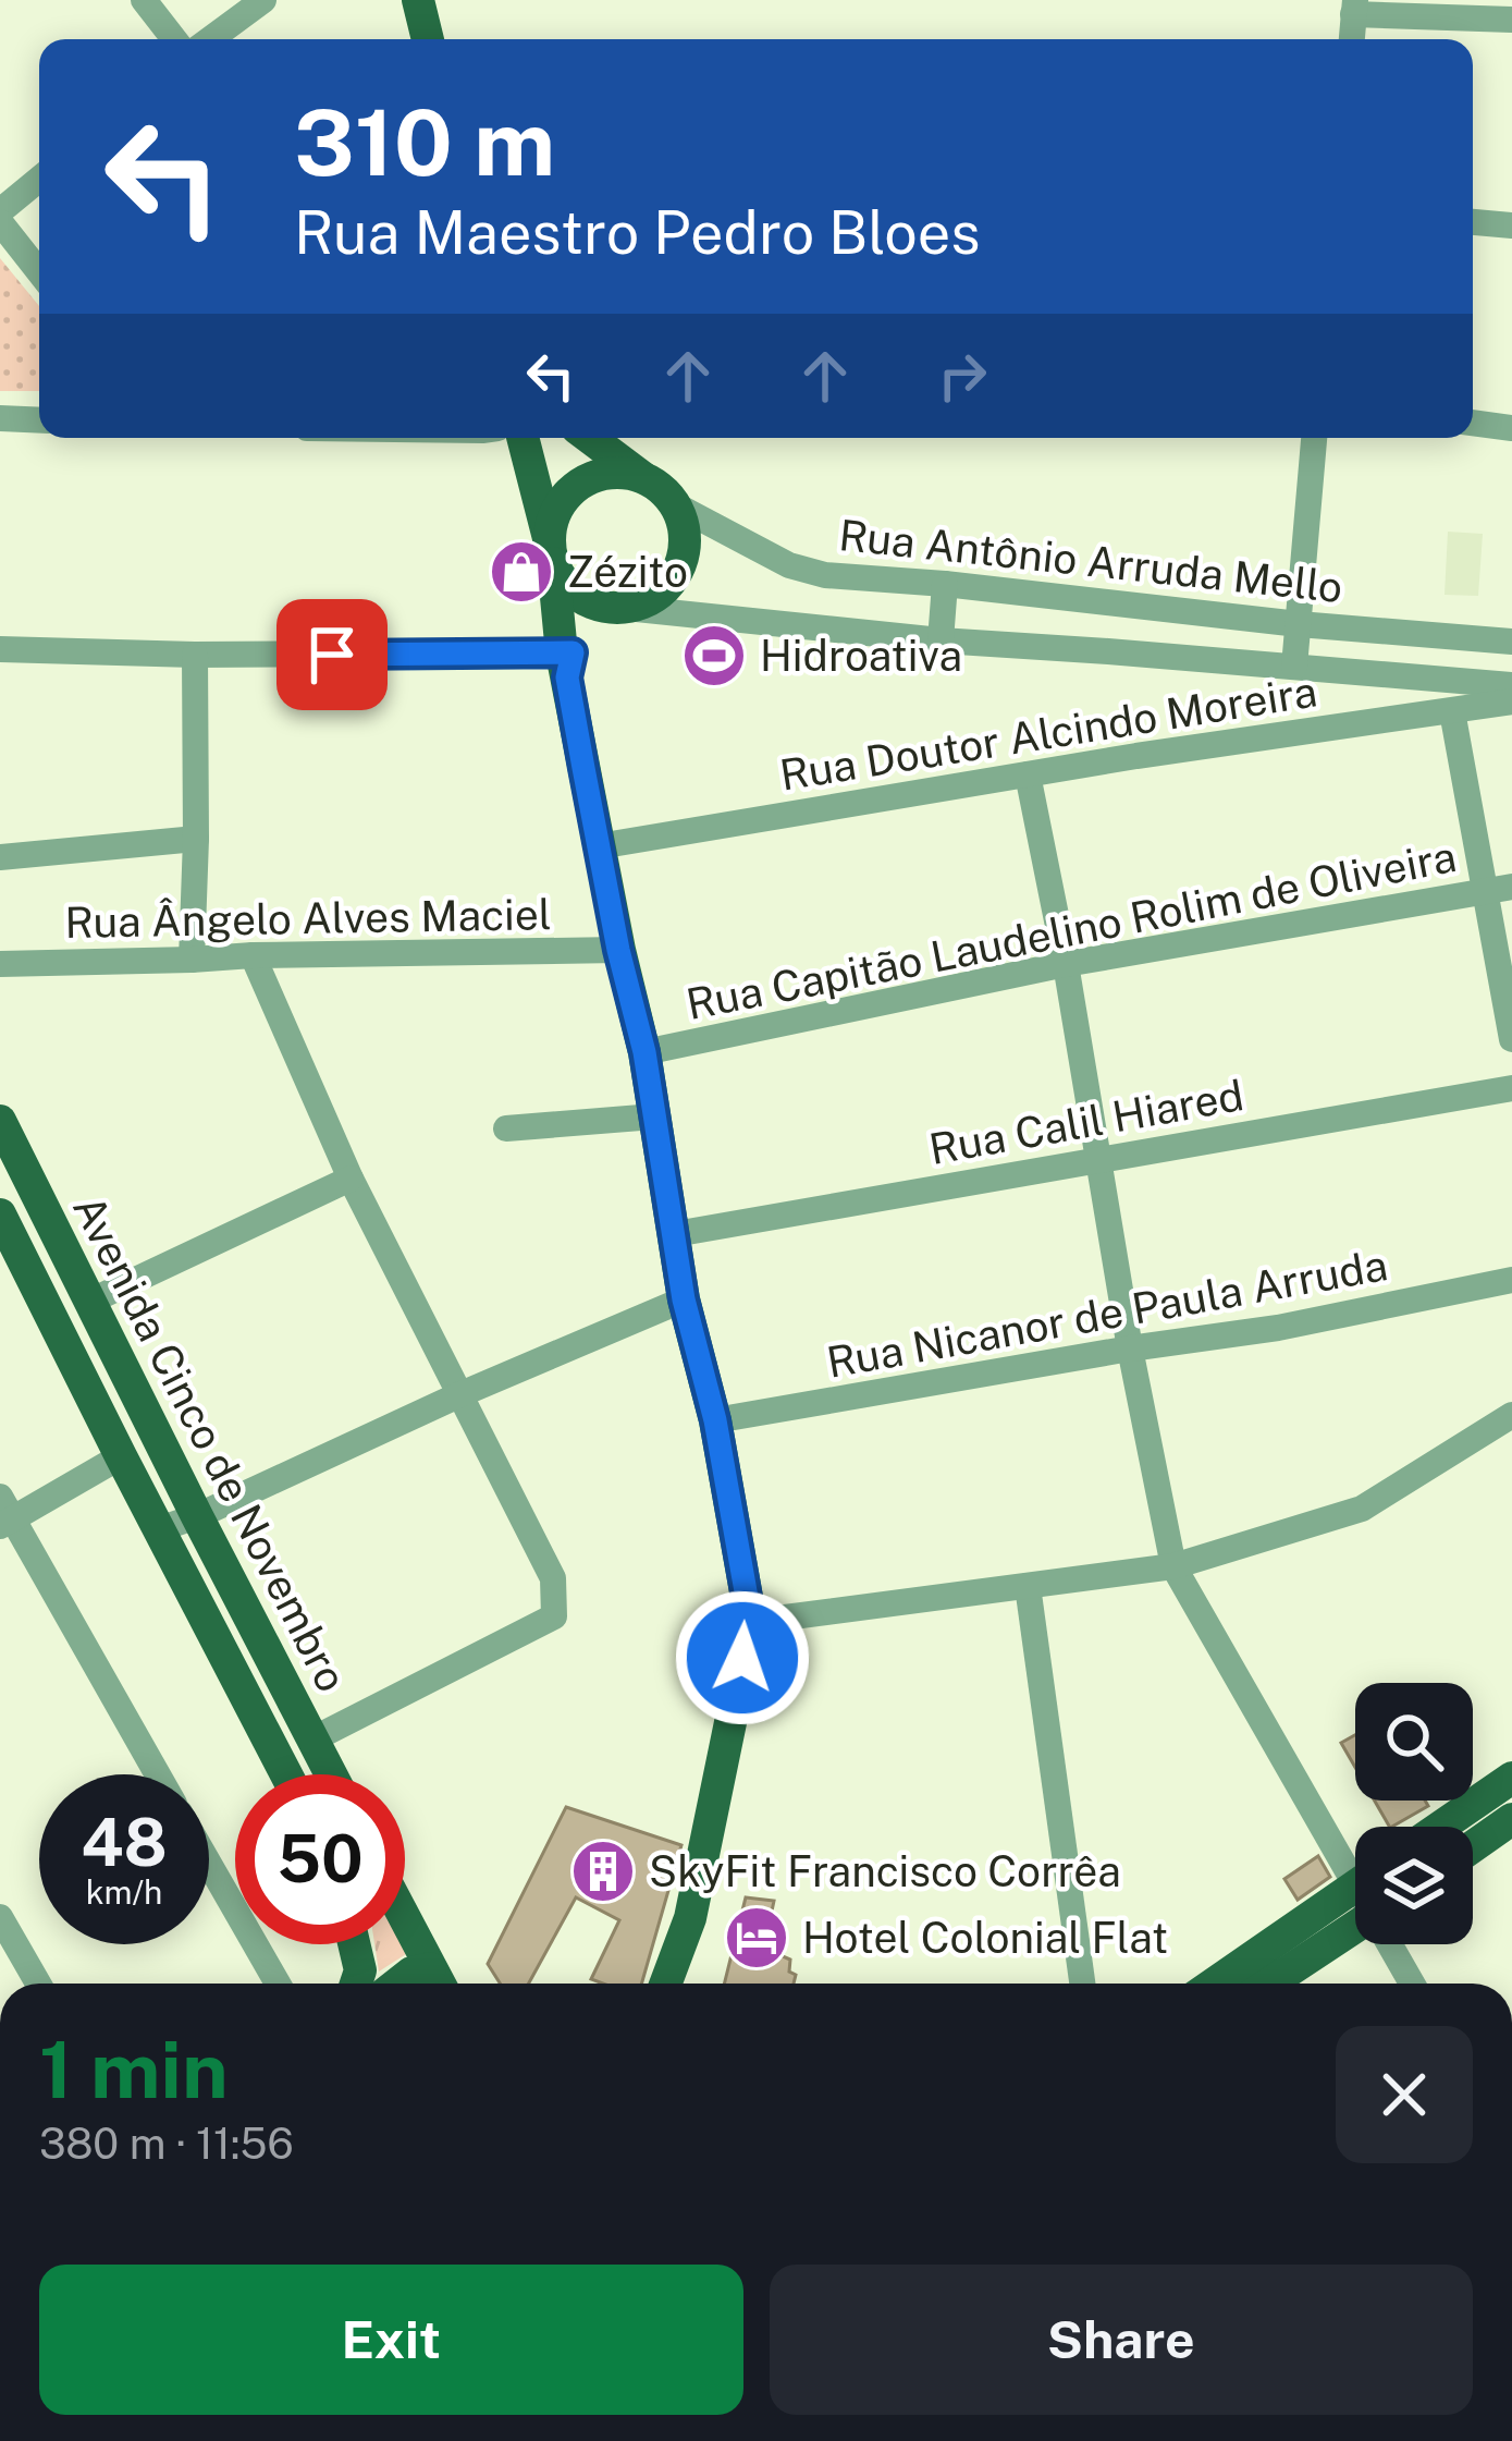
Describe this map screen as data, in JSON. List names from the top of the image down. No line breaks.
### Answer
{"streets":{"main road":["Avenida Cinco de Novembro"],"street":["Rua Antônio Arruda Mello","Rua Doutor Alcindo Moreira","Rua Ângelo Alves Maciel","Rua Capitão Laudelino Rolim de Oliveira","Rua Calil Hiared","Rua Nicanor de Paula Arruda"]},"places":{"shop":["Zézito"],"sports":["Hidroativa"],"building":["SkyFit Francisco Corrêa"],"hotel":["Hotel Colonial Flat"]},"page":{"turn":["310 m","Rua Maestro Pedro Bloes"],"speed":"48 km/h","limit":"50","heading":["1 min","380 m · 11:56"],"buttons":["Exit","Share"]}}
